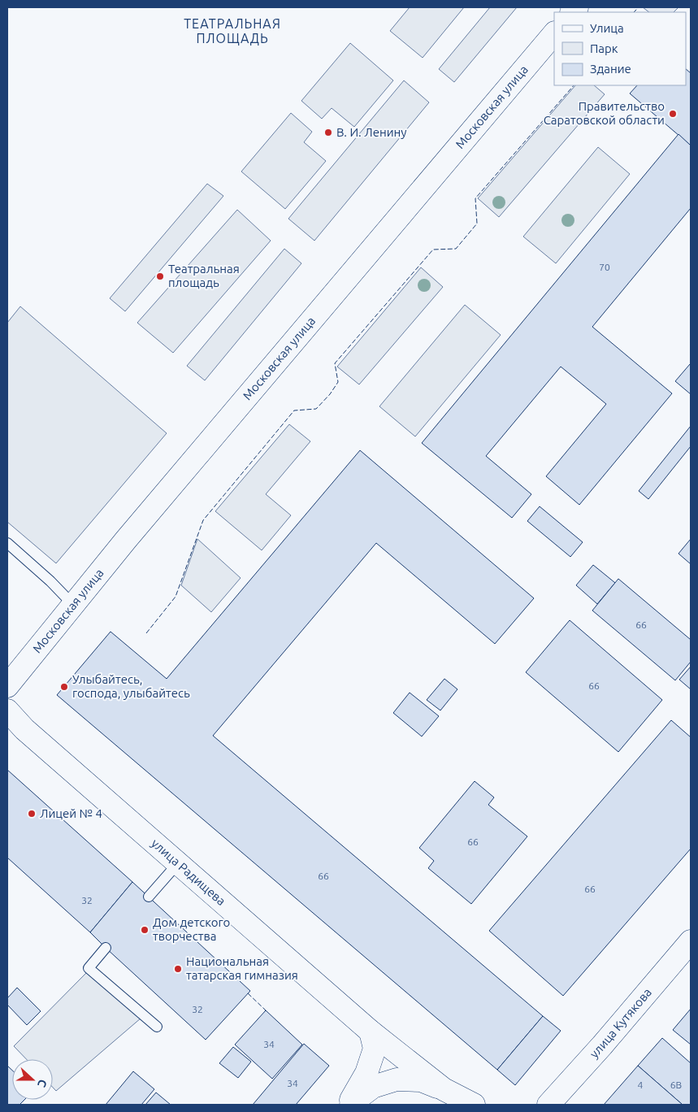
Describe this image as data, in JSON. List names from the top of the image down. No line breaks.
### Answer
{"streets":{"street":["Московская улица","улица Радищева","улица Кутякова"]},"districts":["ТЕАТРАЛЬНАЯ ПЛОЩАДЬ"],"places":["Правительство Саратовской области","В. И. Ленину","Театральная площадь","Улыбайтесь, господа, улыбайтесь","Лицей № 4","Дом детского творчества","Национальная татарская гимназия"],"house_numbers":["70","66","66","66","66","66","32","32","34","34","4","6В"],"legend":["Улица","Парк","Здание"],"north":"right"}
